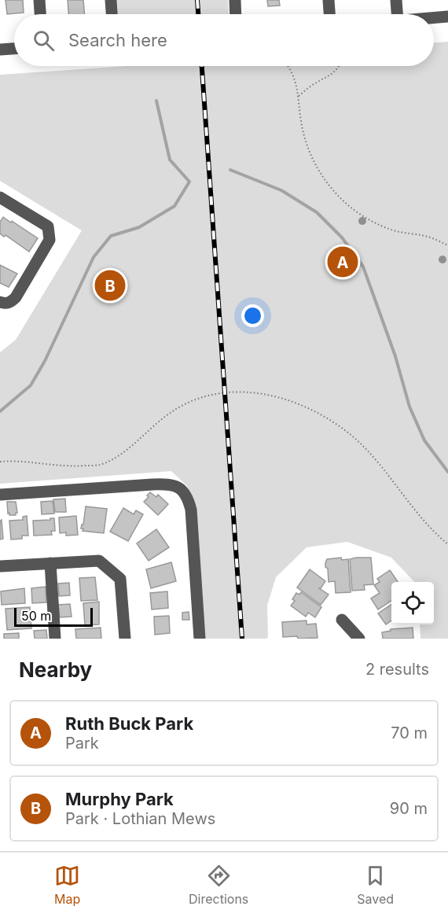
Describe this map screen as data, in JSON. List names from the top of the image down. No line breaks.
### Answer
{"scale_bar":"50 m","page":{"search":"Search here","pins":["A","B"],"scale":"50 m","heading":["Nearby","2 results"],"list":[{"mark":"A","name":"Ruth Buck Park","note":"Park","value":"70 m"},{"mark":"B","name":"Murphy Park","note":"Park · Lothian Mews","value":"90 m"}],"nav":["Map","Directions","Saved"]}}
